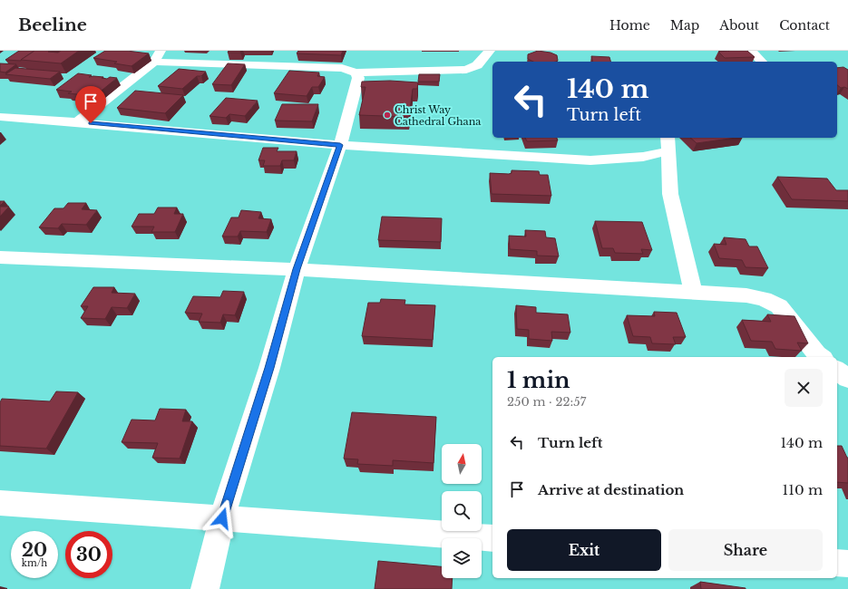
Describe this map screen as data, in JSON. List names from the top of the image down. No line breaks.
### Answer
{"places":["Christ Way Cathedral Ghana"],"north":"top","page":{"header":"Beeline","nav":["Home","Map","About","Contact"],"turn":["140 m","Turn left"],"heading":["1 min","250 m · 22:57"],"list":[{"name":"Turn left","value":"140 m"},{"name":"Arrive at destination","value":"110 m"}],"buttons":["Exit","Share"],"speed":"20 km/h","limit":"30"}}
